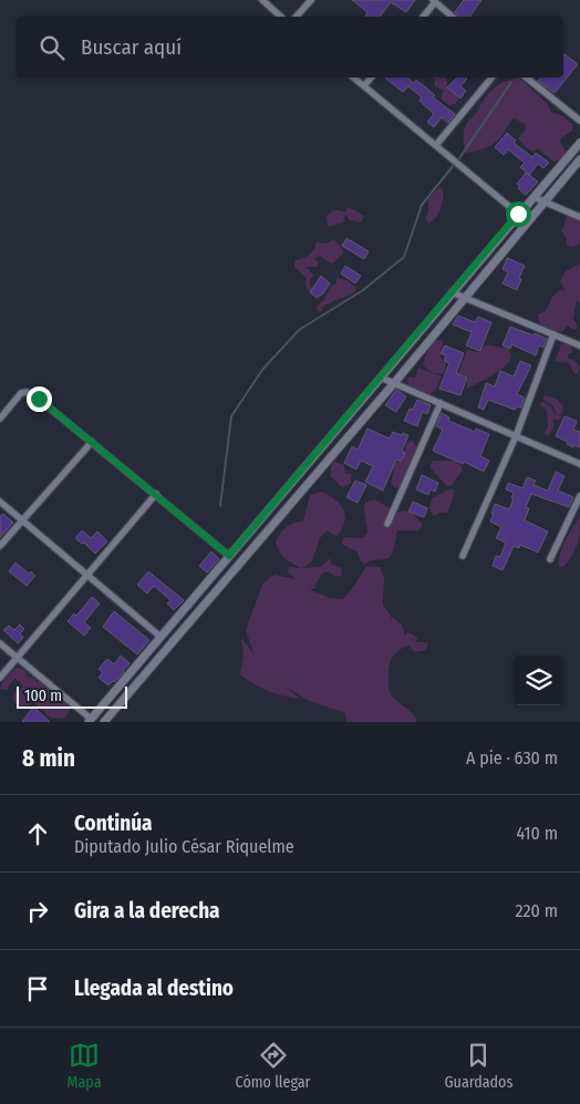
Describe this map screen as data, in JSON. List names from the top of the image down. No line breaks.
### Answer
{"scale_bar":"100 m","page":{"search":"Buscar aquí","scale":"100 m","heading":["8 min","A pie · 630 m"],"list":[["Continúa","Diputado Julio César Riquelme","410 m"],["Gira a la derecha","220 m"],"Llegada al destino"],"nav":["Mapa","Cómo llegar","Guardados"]}}
